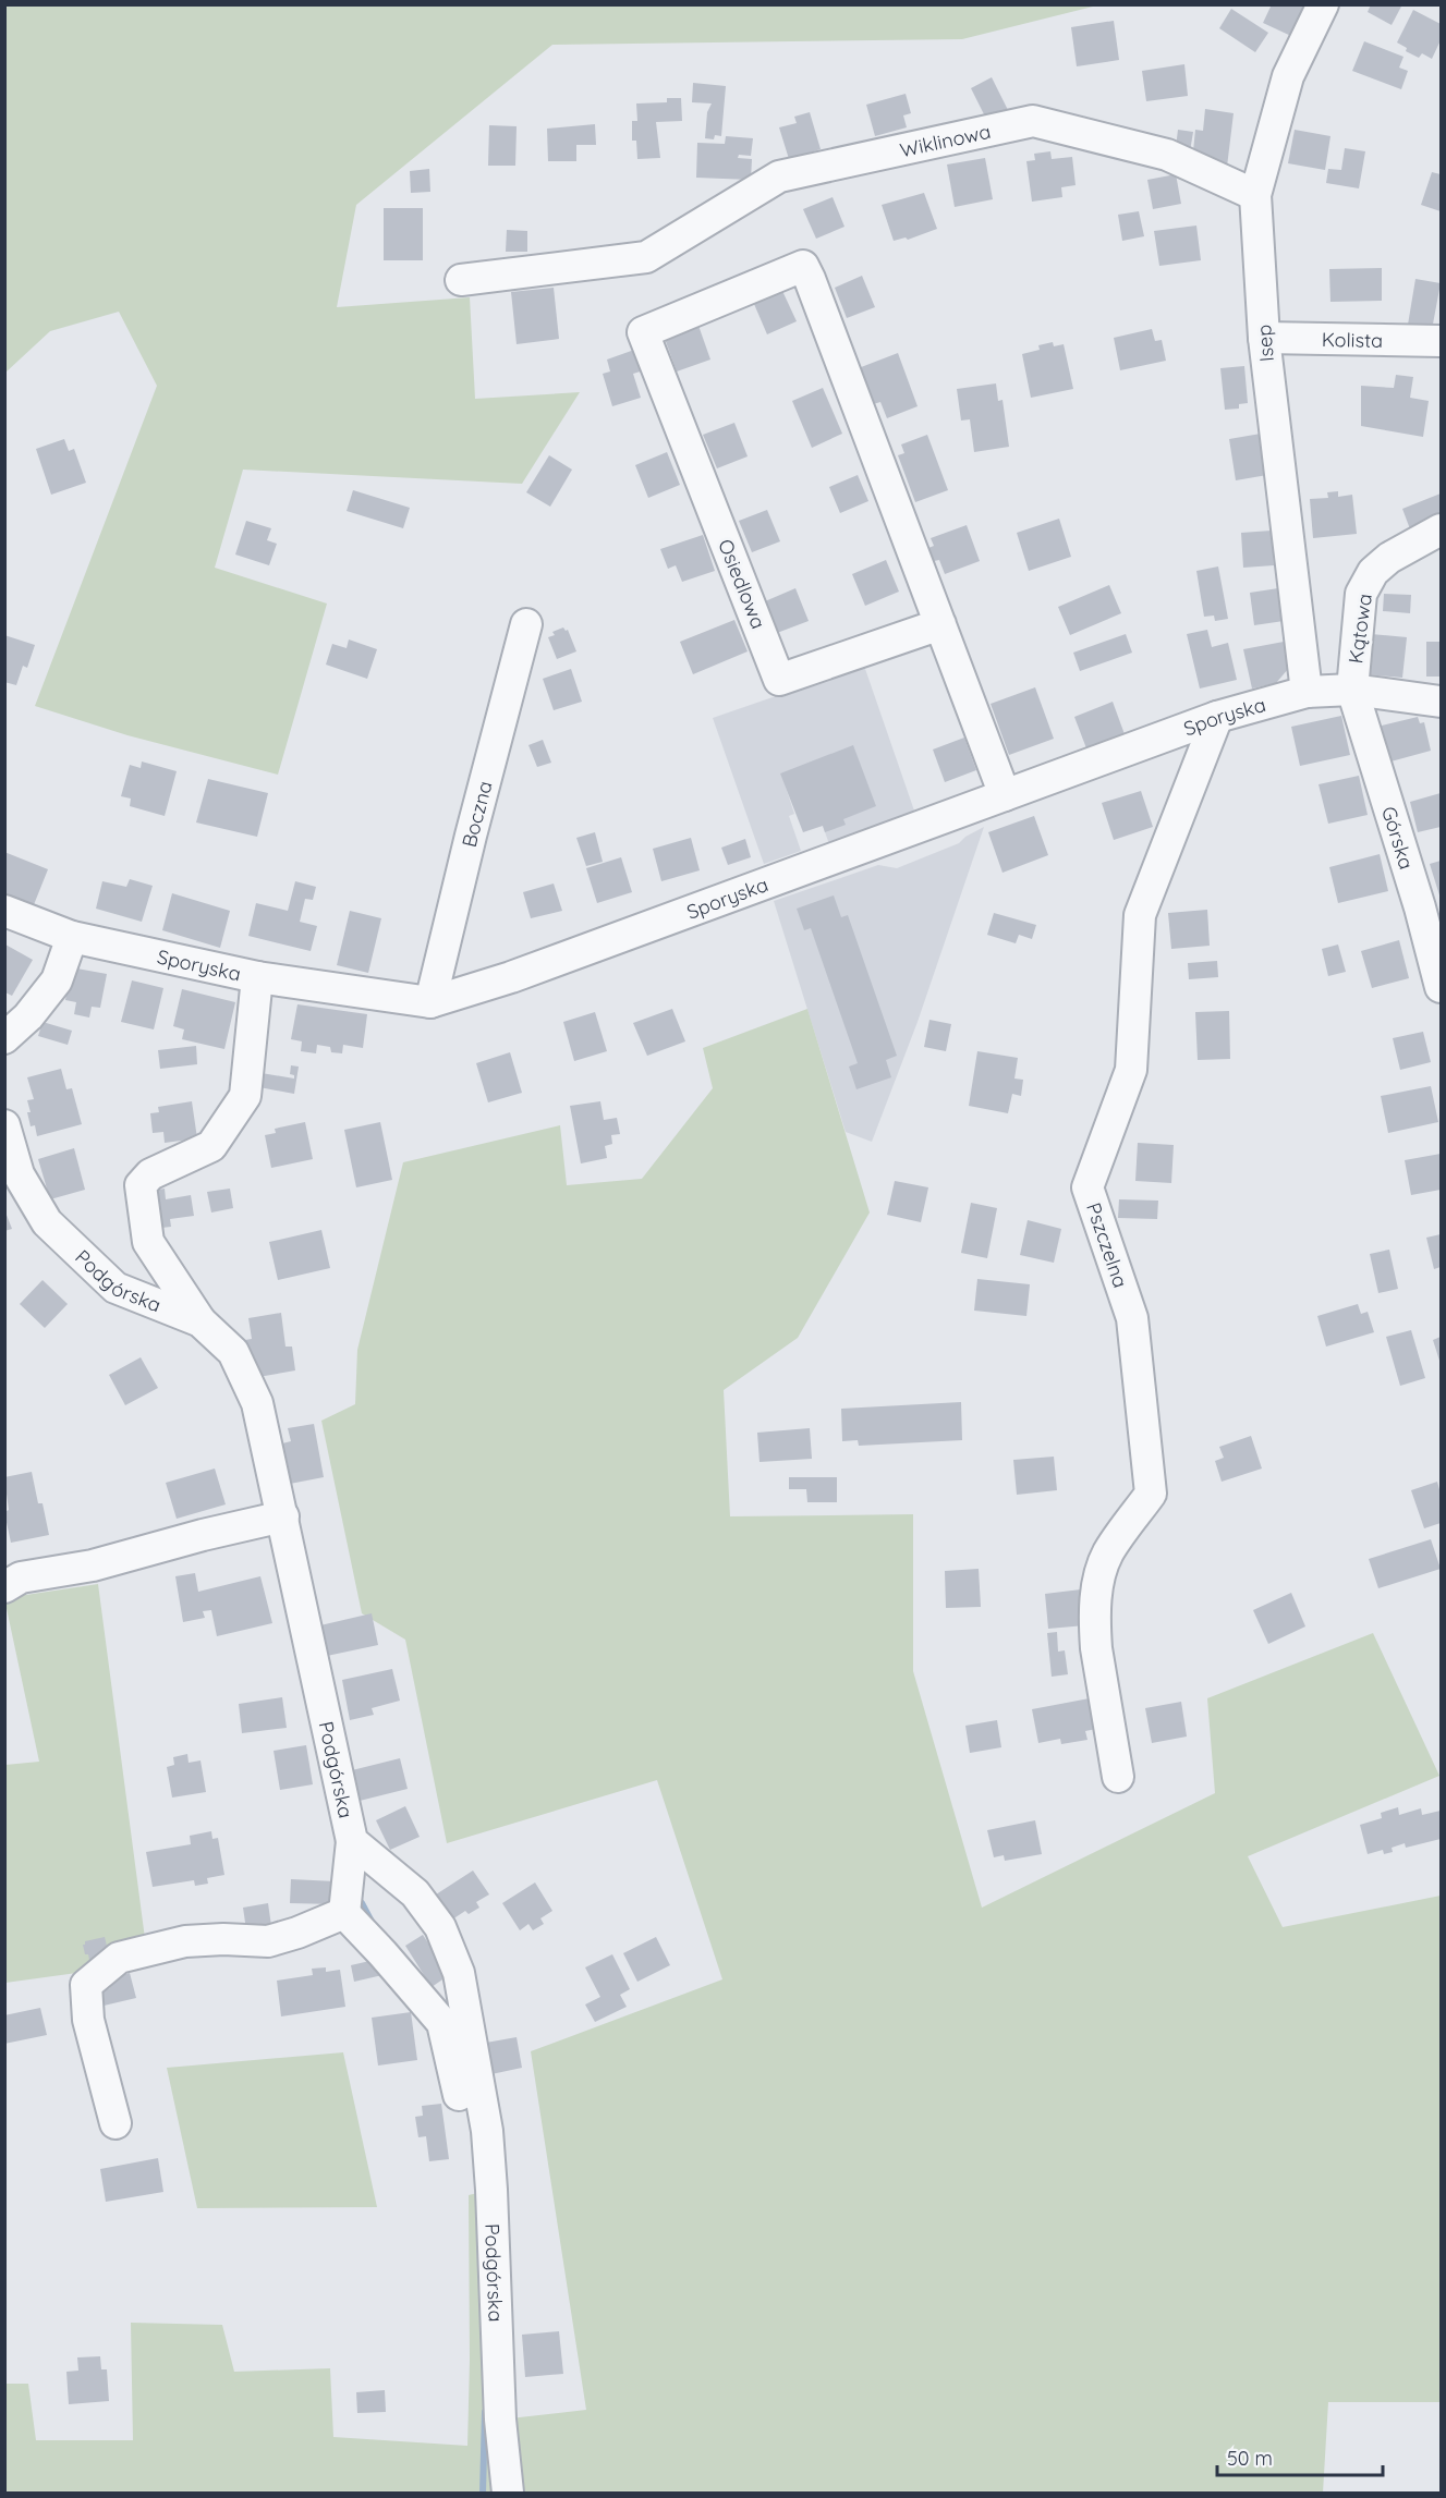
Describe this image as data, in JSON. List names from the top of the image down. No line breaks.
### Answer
{"streets":{"street":["Wiklinowa","Kolista","Isep","Osiedlowa","Kątowa","Sporyska","Boczna","Górska","Pszczelna","Podgórska"]},"crossings":[["Wiklinowa","Isep"],["Kolista","Isep"],["Isep","Sporyska"],["Kątowa","Sporyska"],["Kątowa","Górska"],["Sporyska","Boczna"],["Sporyska","Górska"],["Sporyska","Pszczelna"]],"scale_bar":"50 m"}
